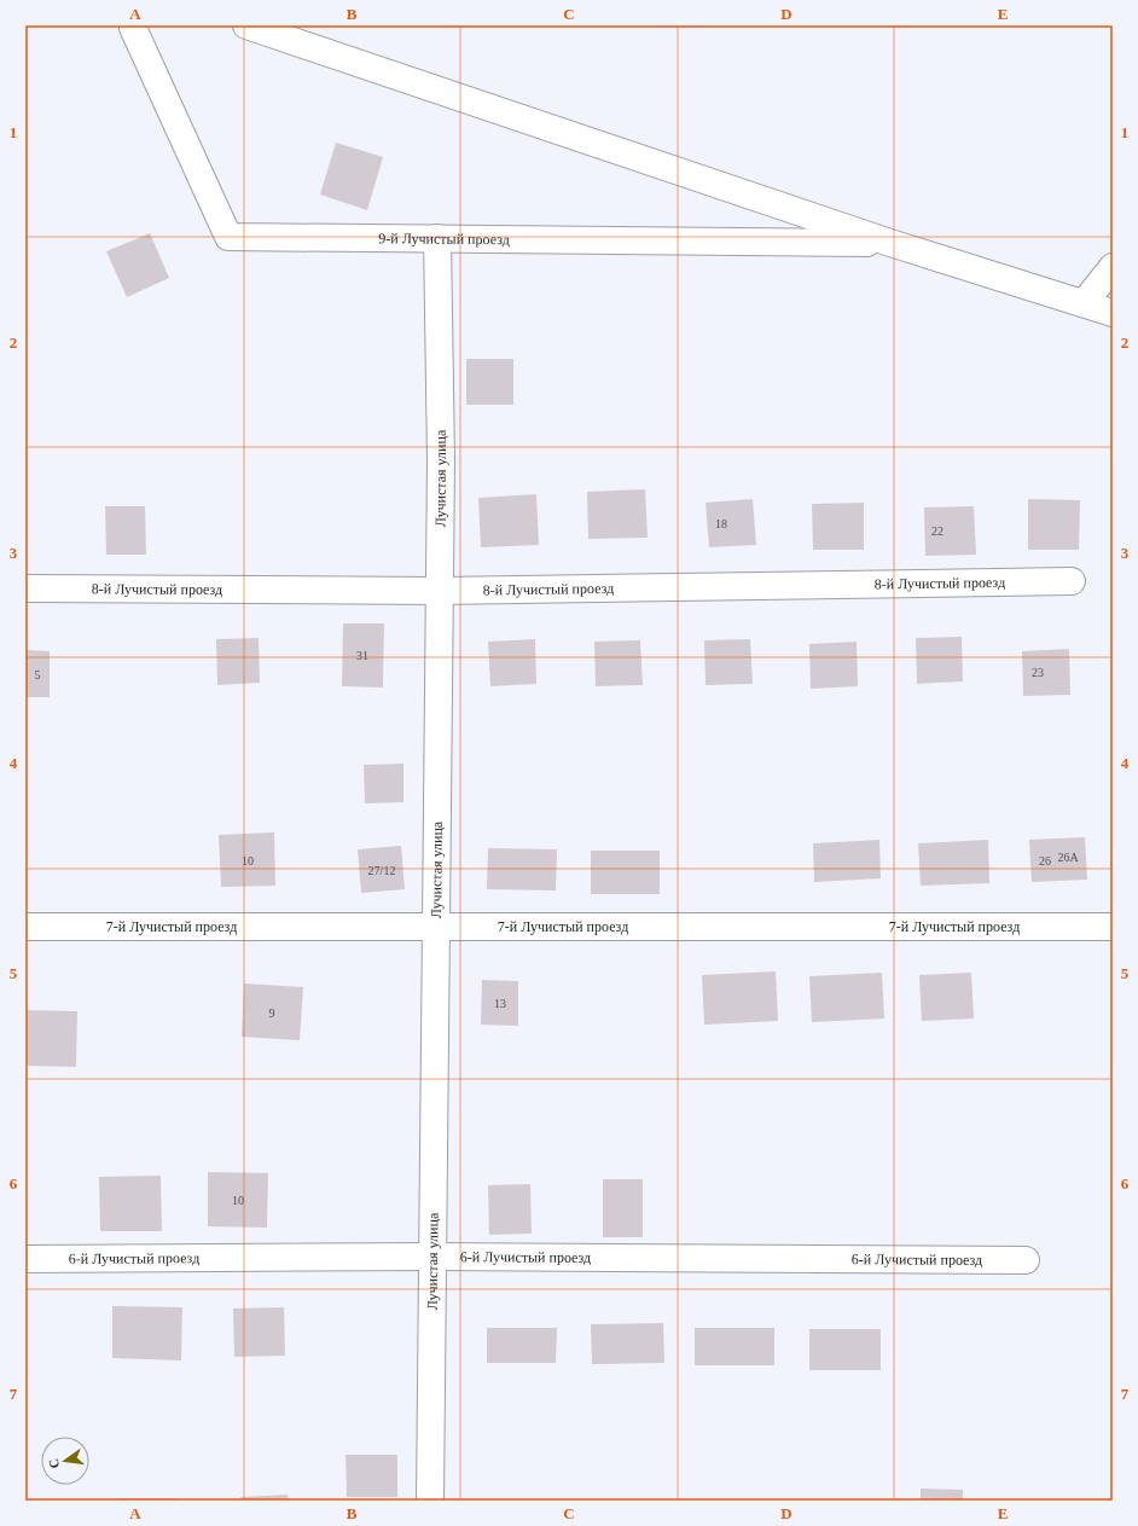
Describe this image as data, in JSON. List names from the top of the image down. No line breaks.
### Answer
{"streets":{"street":["9-й Лучистый проезд","Лучистая улица","8-й Лучистый проезд","7-й Лучистый проезд","6-й Лучистый проезд"]},"crossings":[["9-й Лучистый проезд","Лучистая улица"],["Лучистая улица","8-й Лучистый проезд"],["Лучистая улица","7-й Лучистый проезд"],["Лучистая улица","6-й Лучистый проезд"]],"house_numbers":["18","22","31","23","5","26А","10","26","27/12","13","9","10"],"north":"left","grid":{"columns":["A","B","C","D","E"],"rows":["1","2","3","4","5","6","7"]}}
